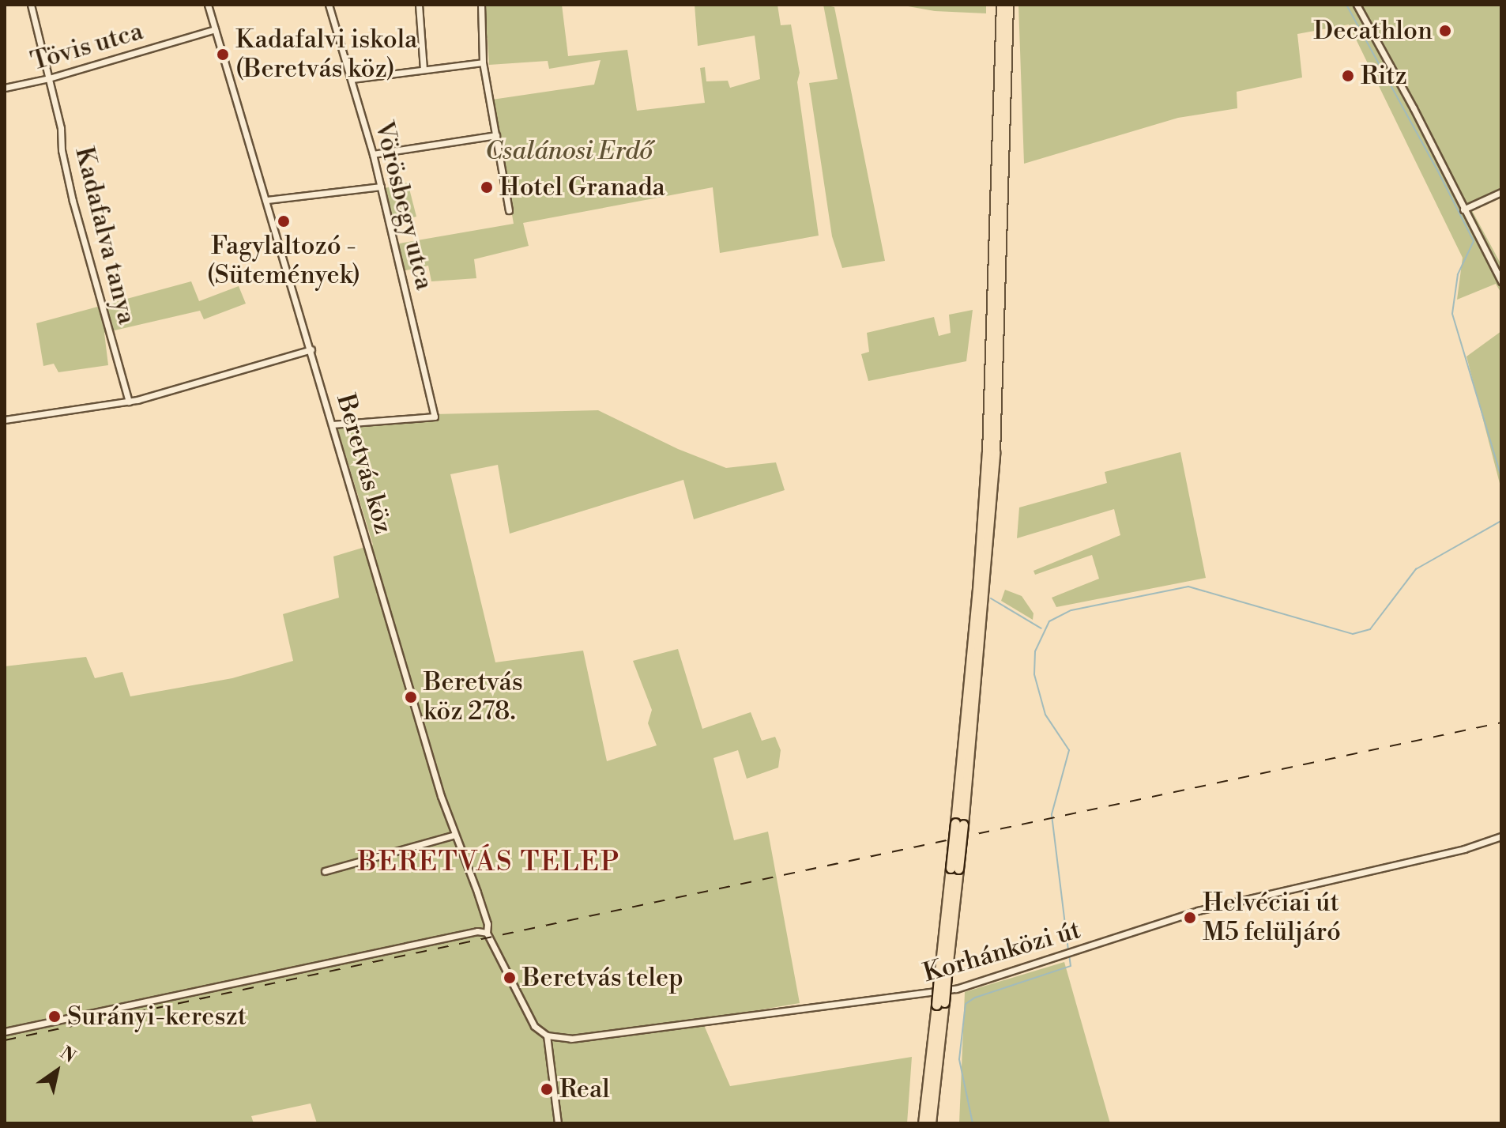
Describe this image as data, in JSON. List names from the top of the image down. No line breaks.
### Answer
{"streets":{"street":["Tövis utca","Vörösbegy utca","Kadafalva tanya","Beretvás köz","Korhánközi út"]},"crossings":[["Tövis utca","Kadafalva tanya"],["Tövis utca","Beretvás köz"],["Vörösbegy utca","Beretvás köz"]],"districts":["BERETVÁS TELEP"],"parks":["Csalánosi Erdő"],"places":["Decathlon","Kadafalvi iskola (Beretvás köz)","Ritz","Hotel Granada","Fagylaltozó - (Sütemények)","Beretvás köz 278.","Helvéciai út M5 felüljáró","Beretvás telep","Surányi-kereszt","Real"],"north":"top right"}
